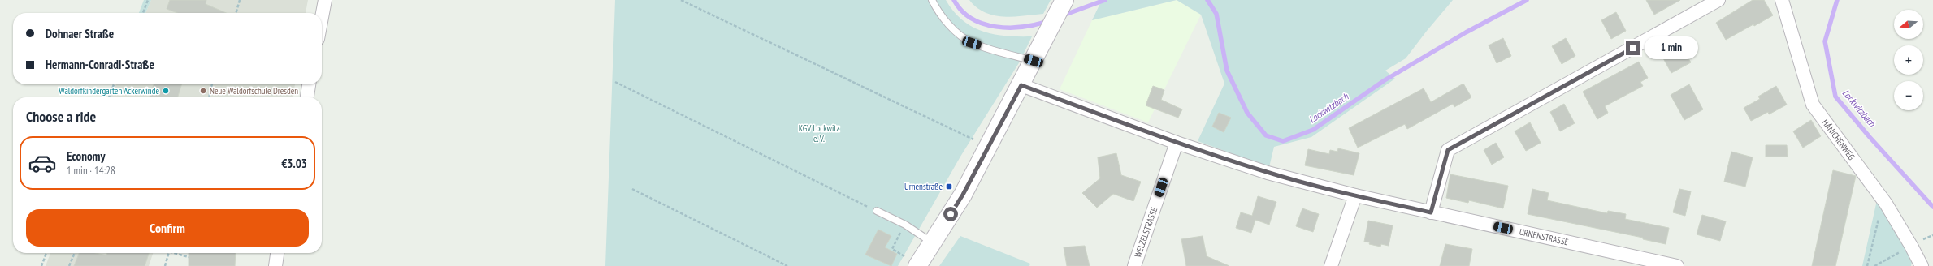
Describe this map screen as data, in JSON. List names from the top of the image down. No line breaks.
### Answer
{"streets":{"street":["HÄNICHENWEG","WELZELSTRASSE","URNENSTRASSE"]},"crossings":[["WELZELSTRASSE","URNENSTRASSE"]],"water":["Lockwitzbach"],"parks":["KGV Lockwitz e. V."],"places":{"other":["Waldorfkindergarten Ackerwinde","Neue Waldorfschule Dresden"],"transit":["Urnenstraße"]},"north":"left","page":{"map_buttons":["+","−"],"banner":["Dohnaer Straße","Hermann-Conradi-Straße"],"bubble":"1 min","heading":"Choose a ride","list":[{"name":"Economy","note":"1 min · 14:28","value":"€3.03"}],"buttons":"Confirm"}}
